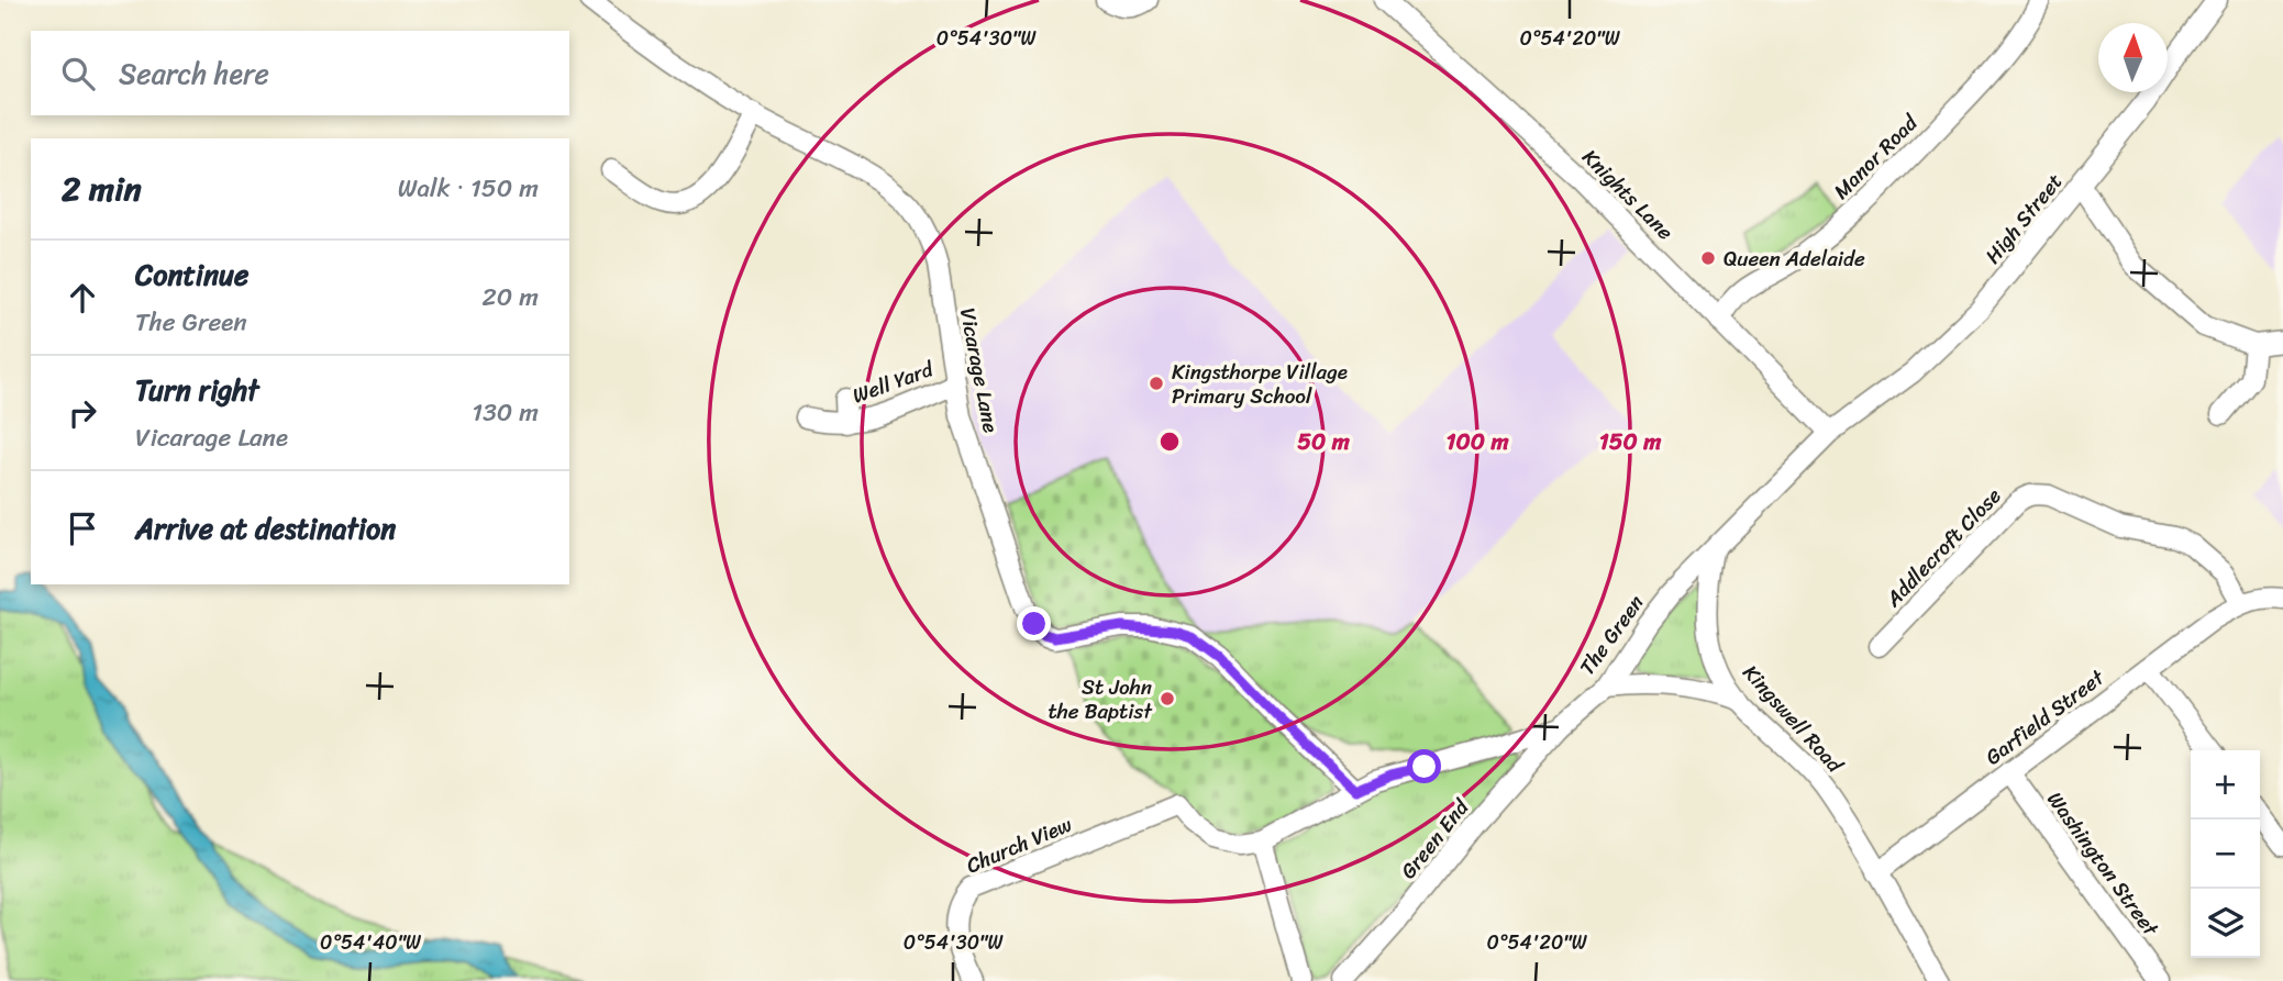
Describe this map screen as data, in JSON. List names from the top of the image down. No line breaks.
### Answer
{"streets":{"street":["Manor Road","Knights Lane","High Street","Vicarage Lane","Well Yard","Addlecroft Close","The Green","Garfield Street","Kingswell Road","Green End","Church View","Washington Street"]},"crossings":[["Manor Road","Knights Lane"],["Knights Lane","High Street"],["Knights Lane","The Green"],["High Street","The Green"],["Vicarage Lane","Well Yard"],["Vicarage Lane","The Green"],["Addlecroft Close","Garfield Street"],["The Green","Kingswell Road"],["The Green","Green End"],["The Green","Church View"],["Garfield Street","Kingswell Road"],["Garfield Street","Washington Street"]],"places":["Queen Adelaide","Kingsthorpe Village Primary School","St John the Baptist"],"north":"top","page":{"search":"Search here","heading":["2 min","Walk · 150 m"],"list":[["Continue","The Green","20 m"],["Turn right","Vicarage Lane","130 m"],"Arrive at destination"],"map_buttons":["+","−"]},"coordinates":["0°54'30\"W","0°54'20\"W","0°54'40\"W"],"rings":["50 m","100 m","150 m"]}
